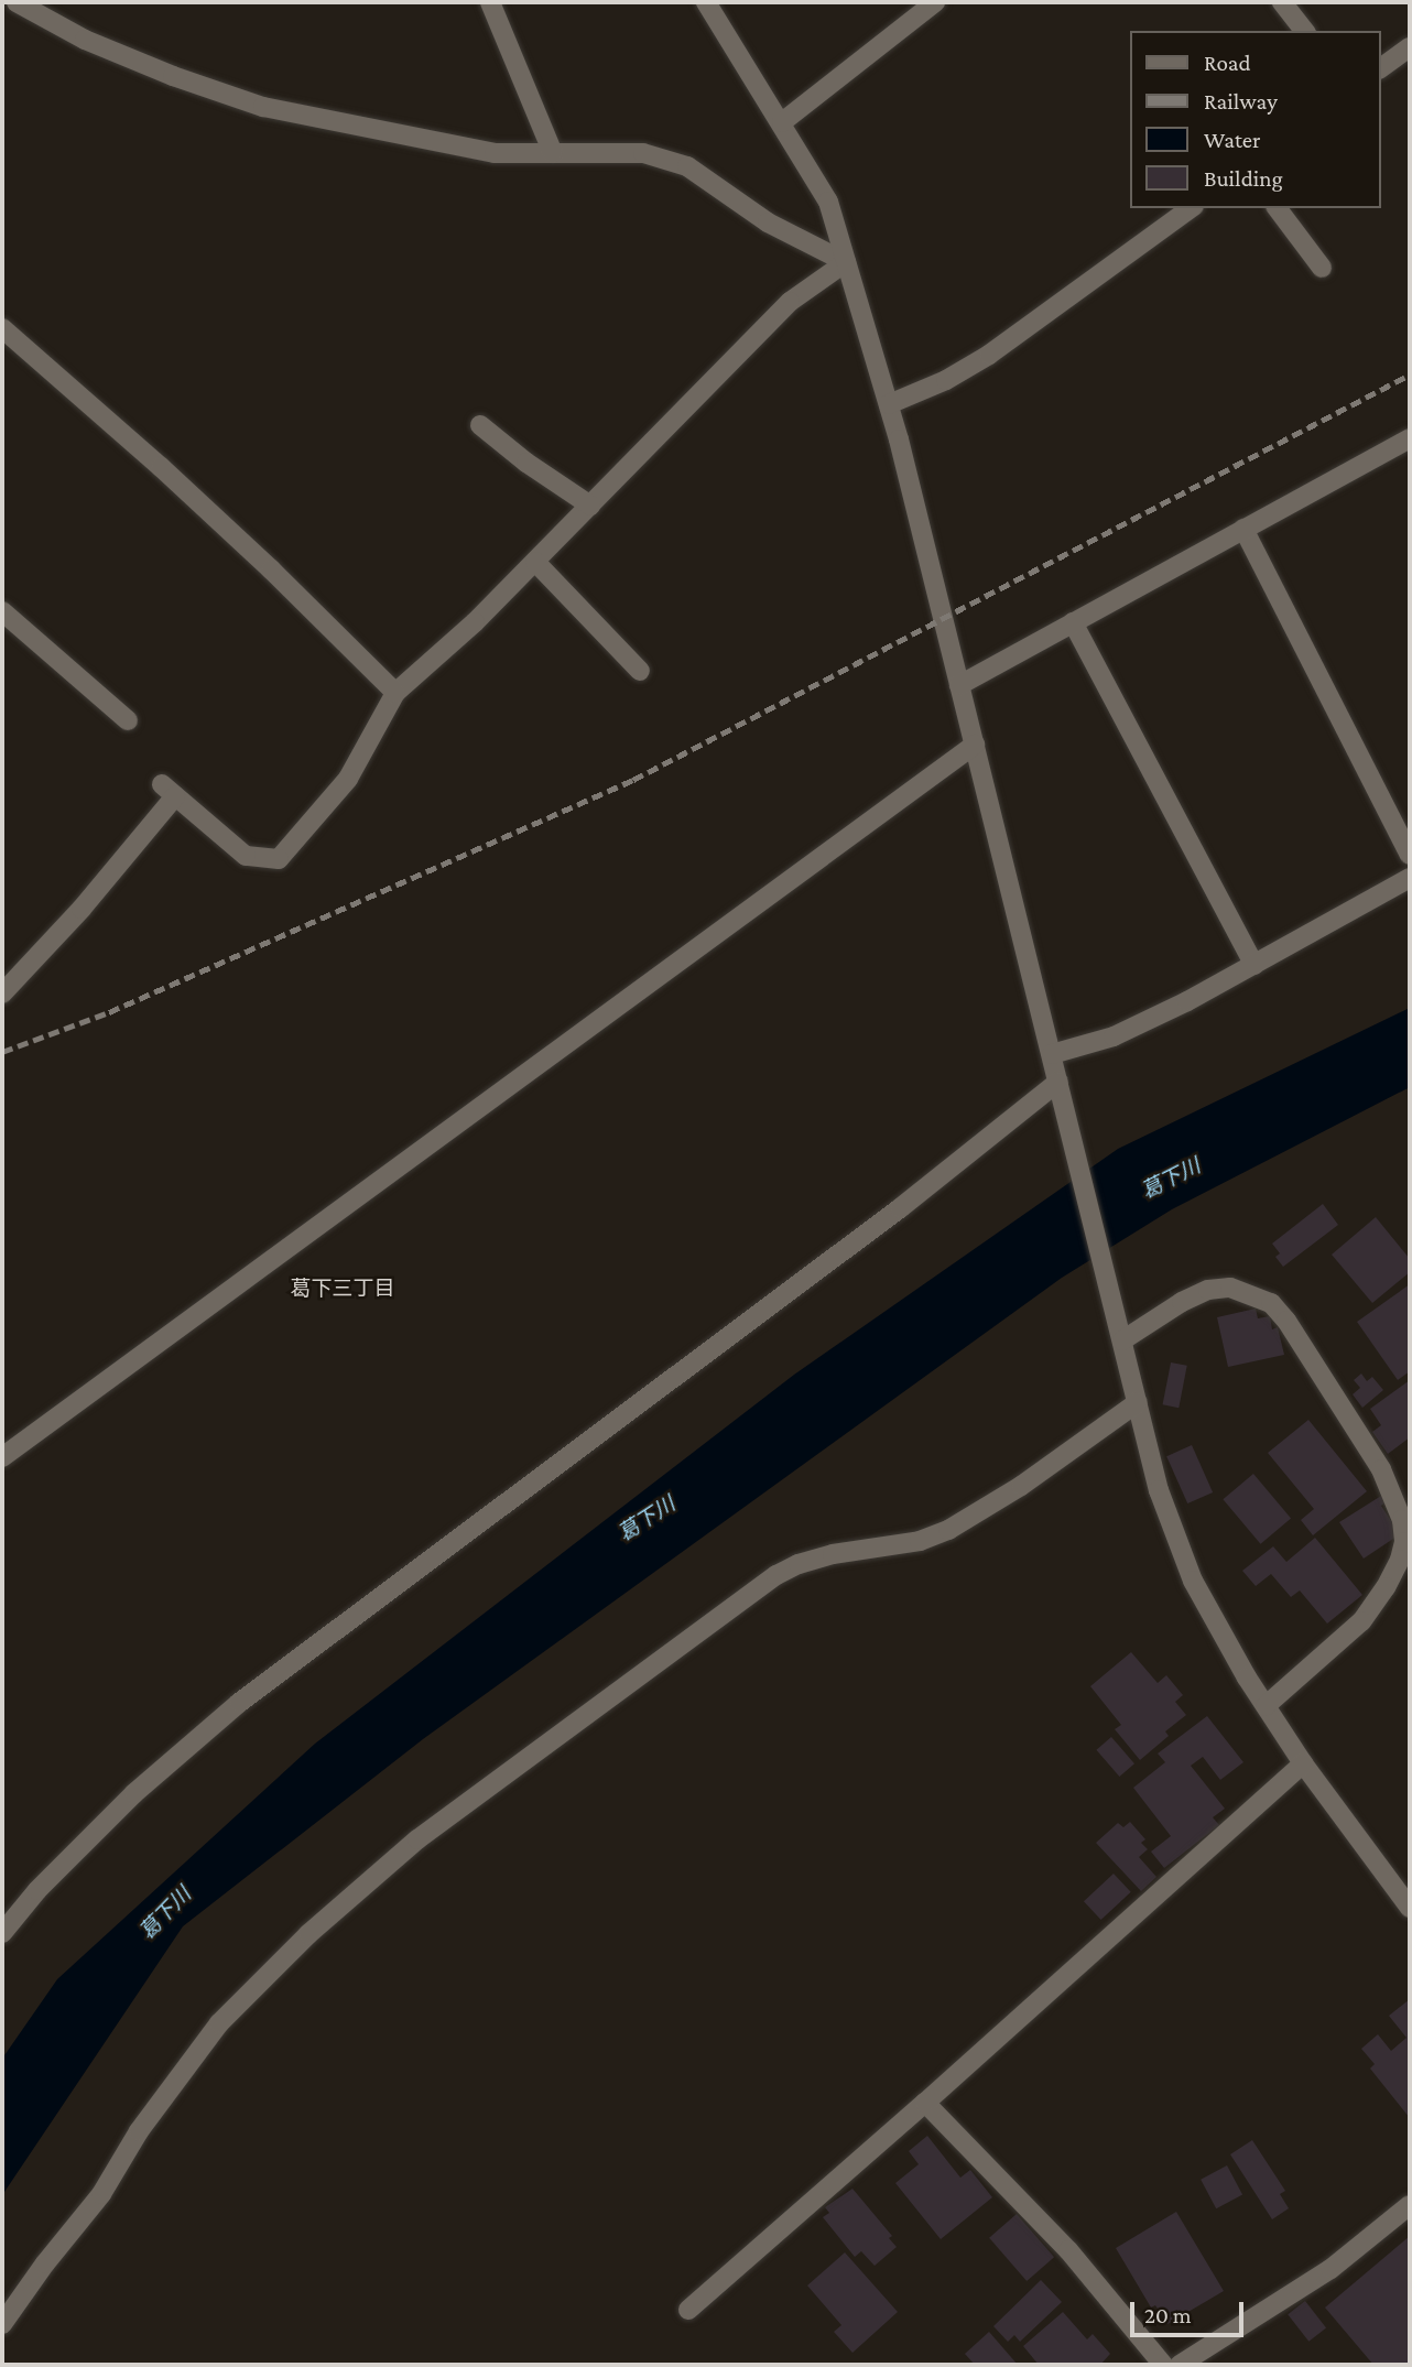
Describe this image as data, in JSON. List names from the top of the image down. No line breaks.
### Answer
{"districts":["葛下三丁目"],"water":["葛下川"],"legend":["Road","Railway","Water","Building"],"scale_bar":"20 m"}
